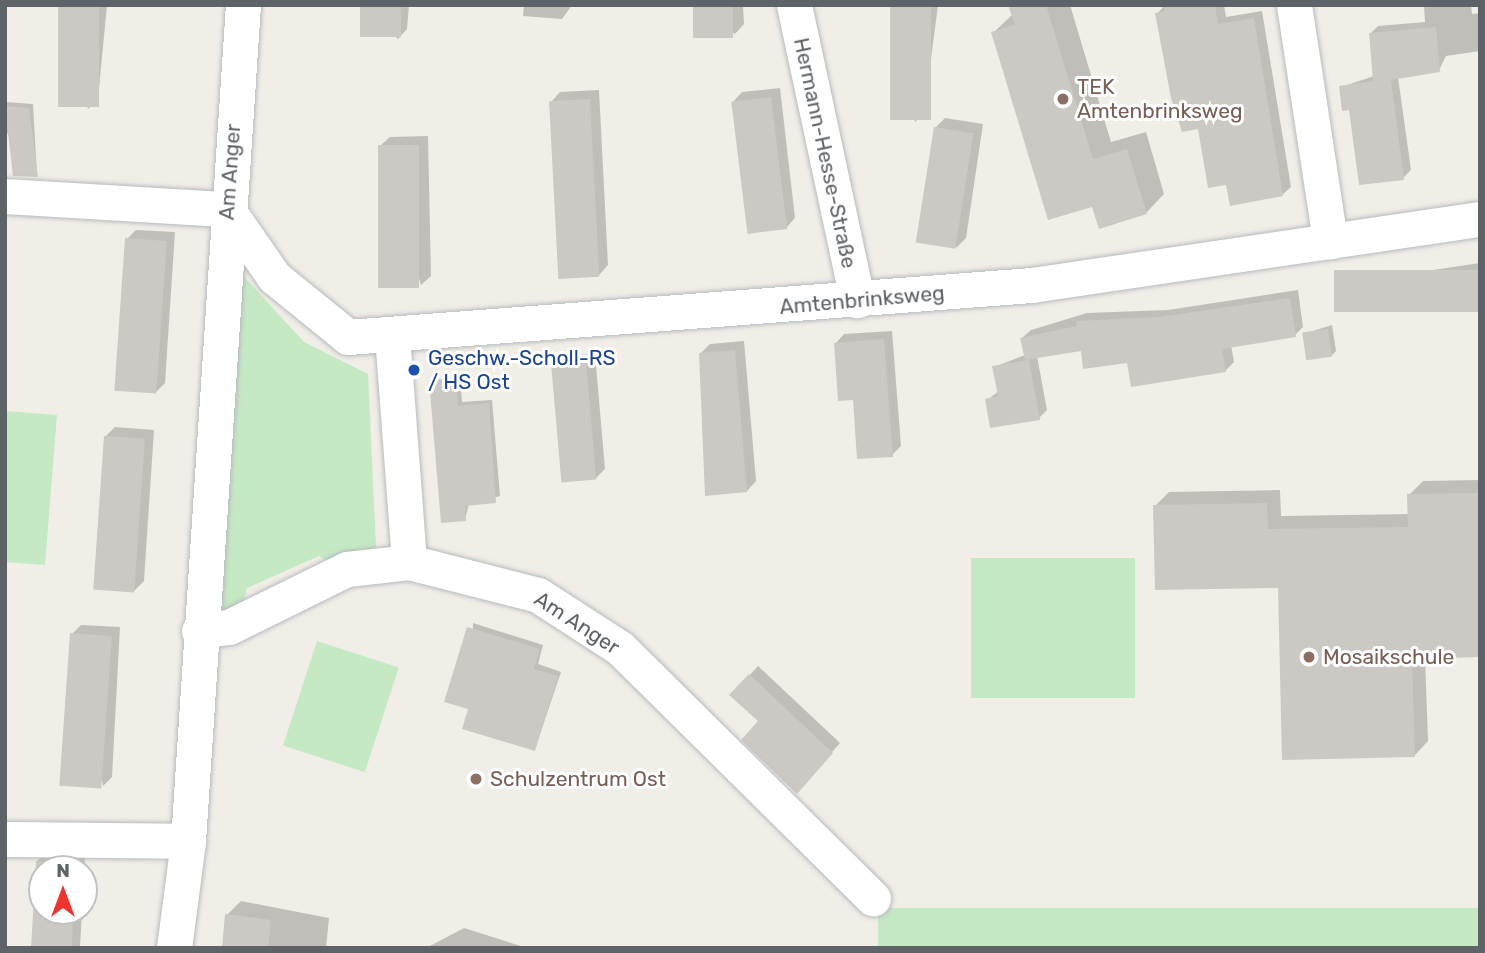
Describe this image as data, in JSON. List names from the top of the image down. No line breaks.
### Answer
{"streets":{"street":["Hermann-Hesse-Straße","Am Anger","Amtenbrinksweg"]},"crossings":[["Hermann-Hesse-Straße","Amtenbrinksweg"],["Am Anger","Amtenbrinksweg"]],"places":["TEK Amtenbrinksweg","Geschw.-Scholl-RS / HS Ost","Mosaikschule","Schulzentrum Ost"],"north":"top"}
